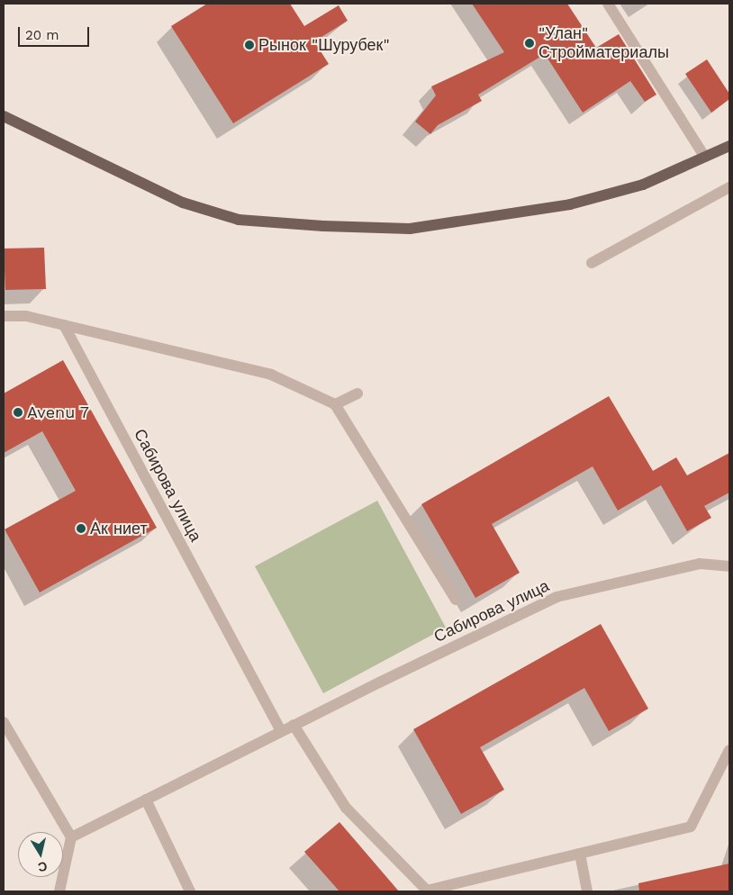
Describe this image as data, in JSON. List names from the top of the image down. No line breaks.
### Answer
{"streets":{"street":["Сабирова улица"]},"places":["\"Улан\" Стройматериалы","Рынок \"Шурубек\"","Avenu 7","Ак ниет"],"scale_bar":"20 m","north":"bottom"}
